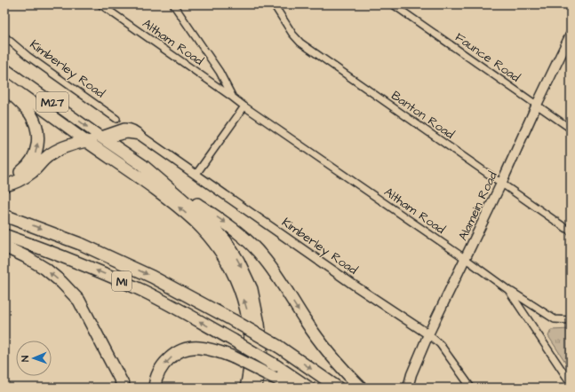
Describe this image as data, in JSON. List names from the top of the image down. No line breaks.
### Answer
{"streets":{"highway":["M1"],"main road":["M27","Alamein Road"],"street":["Altham Road","Faunce Road","Kimberley Road","Banton Road"]},"crossings":[["Altham Road","Alamein Road"],["Faunce Road","Alamein Road"],["Kimberley Road","M27"],["Kimberley Road","Alamein Road"],["Banton Road","Alamein Road"]],"north":"left"}
